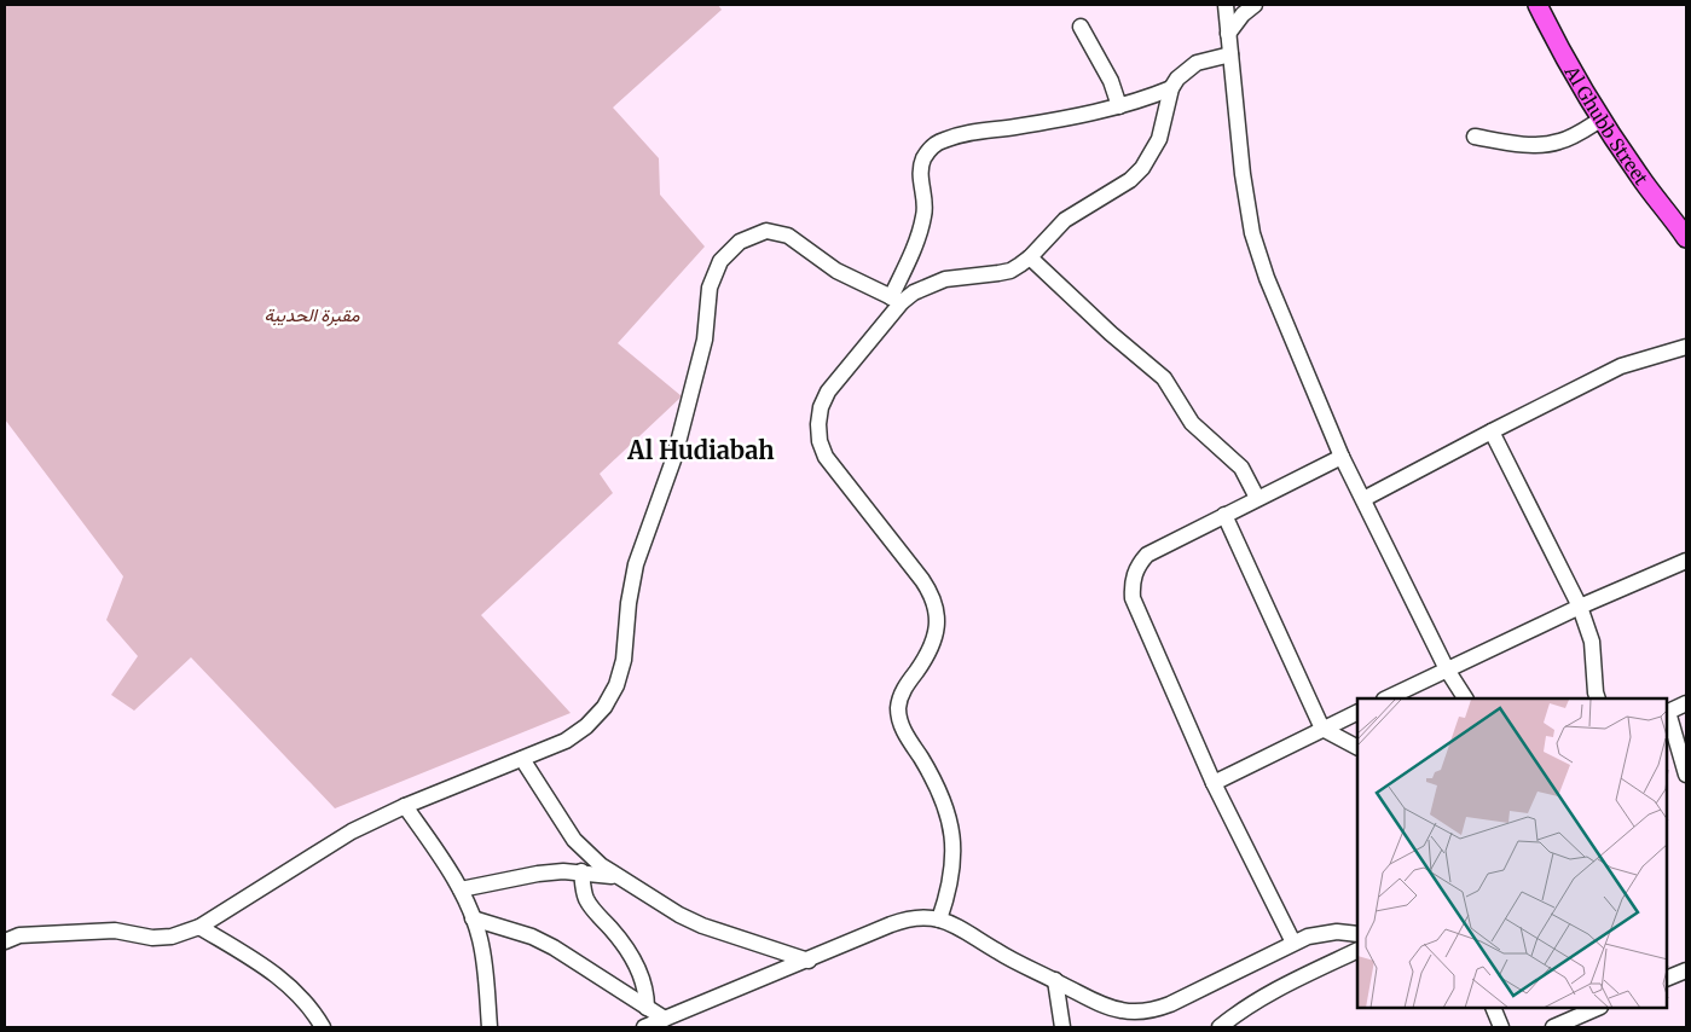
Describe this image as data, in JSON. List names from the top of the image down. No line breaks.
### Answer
{"streets":{"main road":["Al Ghubb Street"]},"districts":["Al Hudiabah"],"parks":["مقبرة الحديبة"]}
